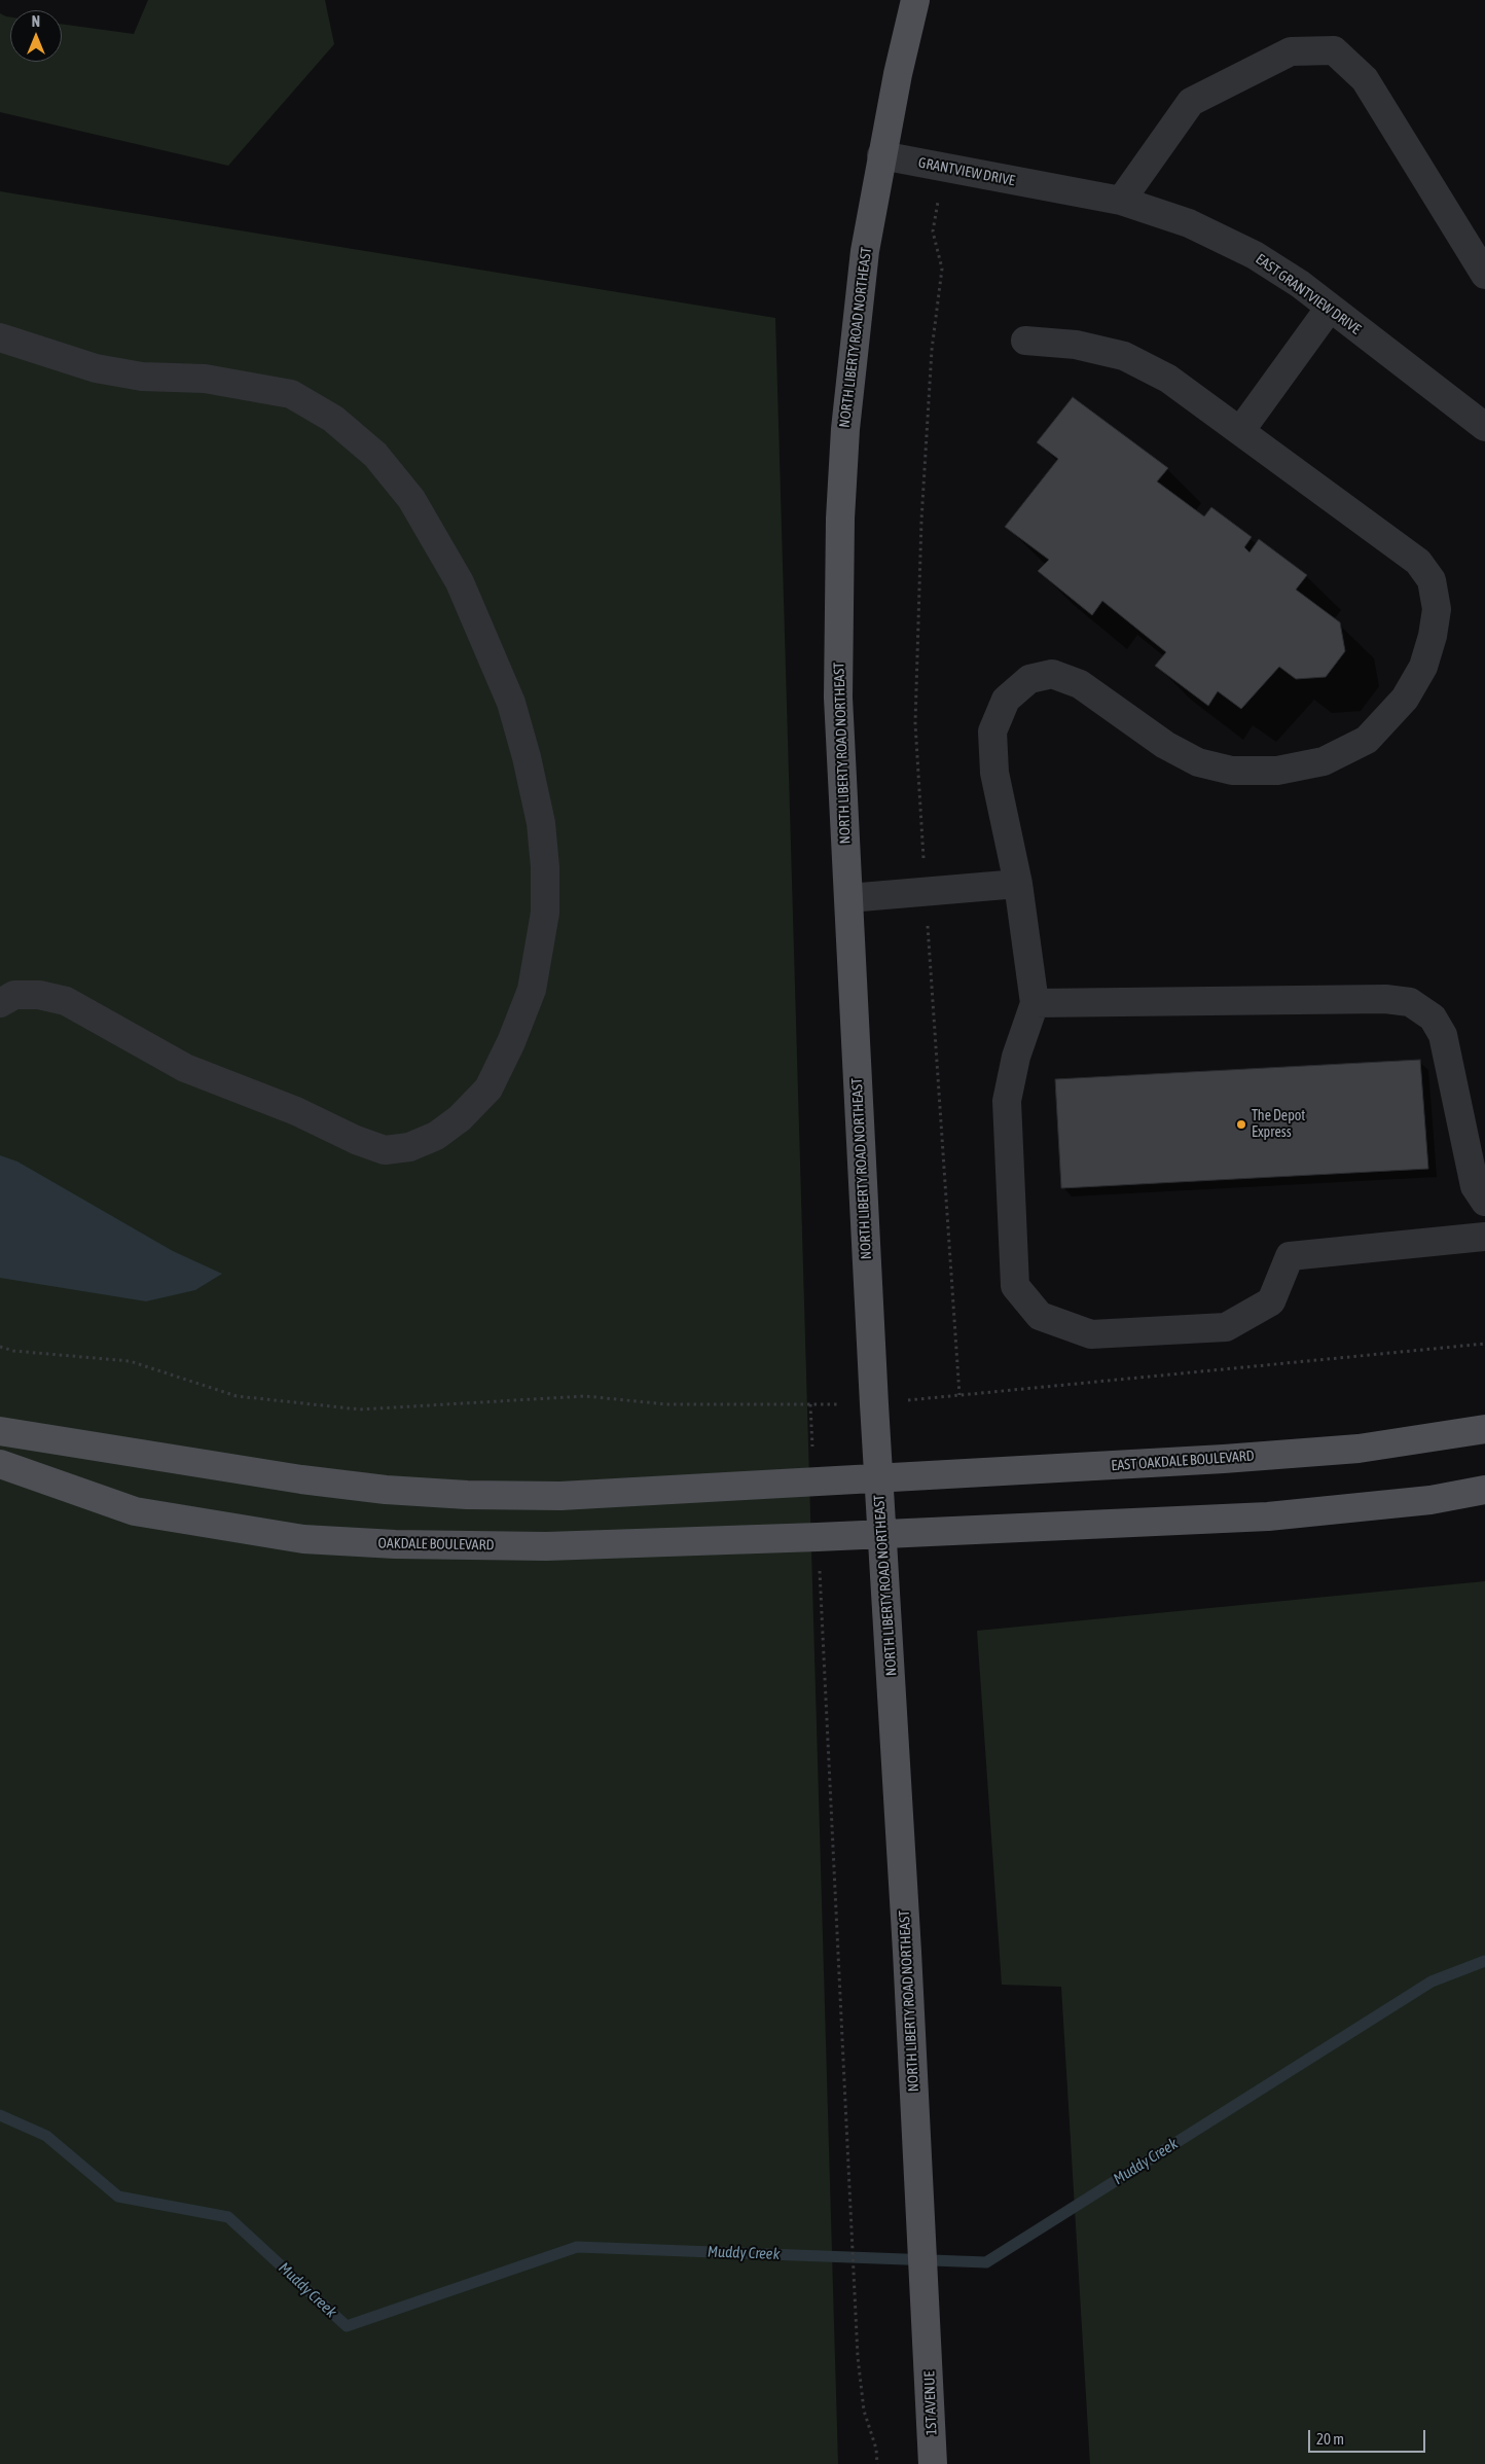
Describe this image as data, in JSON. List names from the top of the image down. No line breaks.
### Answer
{"streets":{"main road":["NORTH LIBERTY ROAD NORTHEAST","EAST OAKDALE BOULEVARD","OAKDALE BOULEVARD","1ST AVENUE"],"street":["GRANTVIEW DRIVE","EAST GRANTVIEW DRIVE"]},"crossings":[["GRANTVIEW DRIVE","EAST GRANTVIEW DRIVE"],["GRANTVIEW DRIVE","NORTH LIBERTY ROAD NORTHEAST"],["NORTH LIBERTY ROAD NORTHEAST","EAST OAKDALE BOULEVARD"],["NORTH LIBERTY ROAD NORTHEAST","OAKDALE BOULEVARD"],["NORTH LIBERTY ROAD NORTHEAST","1ST AVENUE"]],"water":["Muddy Creek"],"places":["The Depot Express"],"scale_bar":"20 m","north":"top"}
